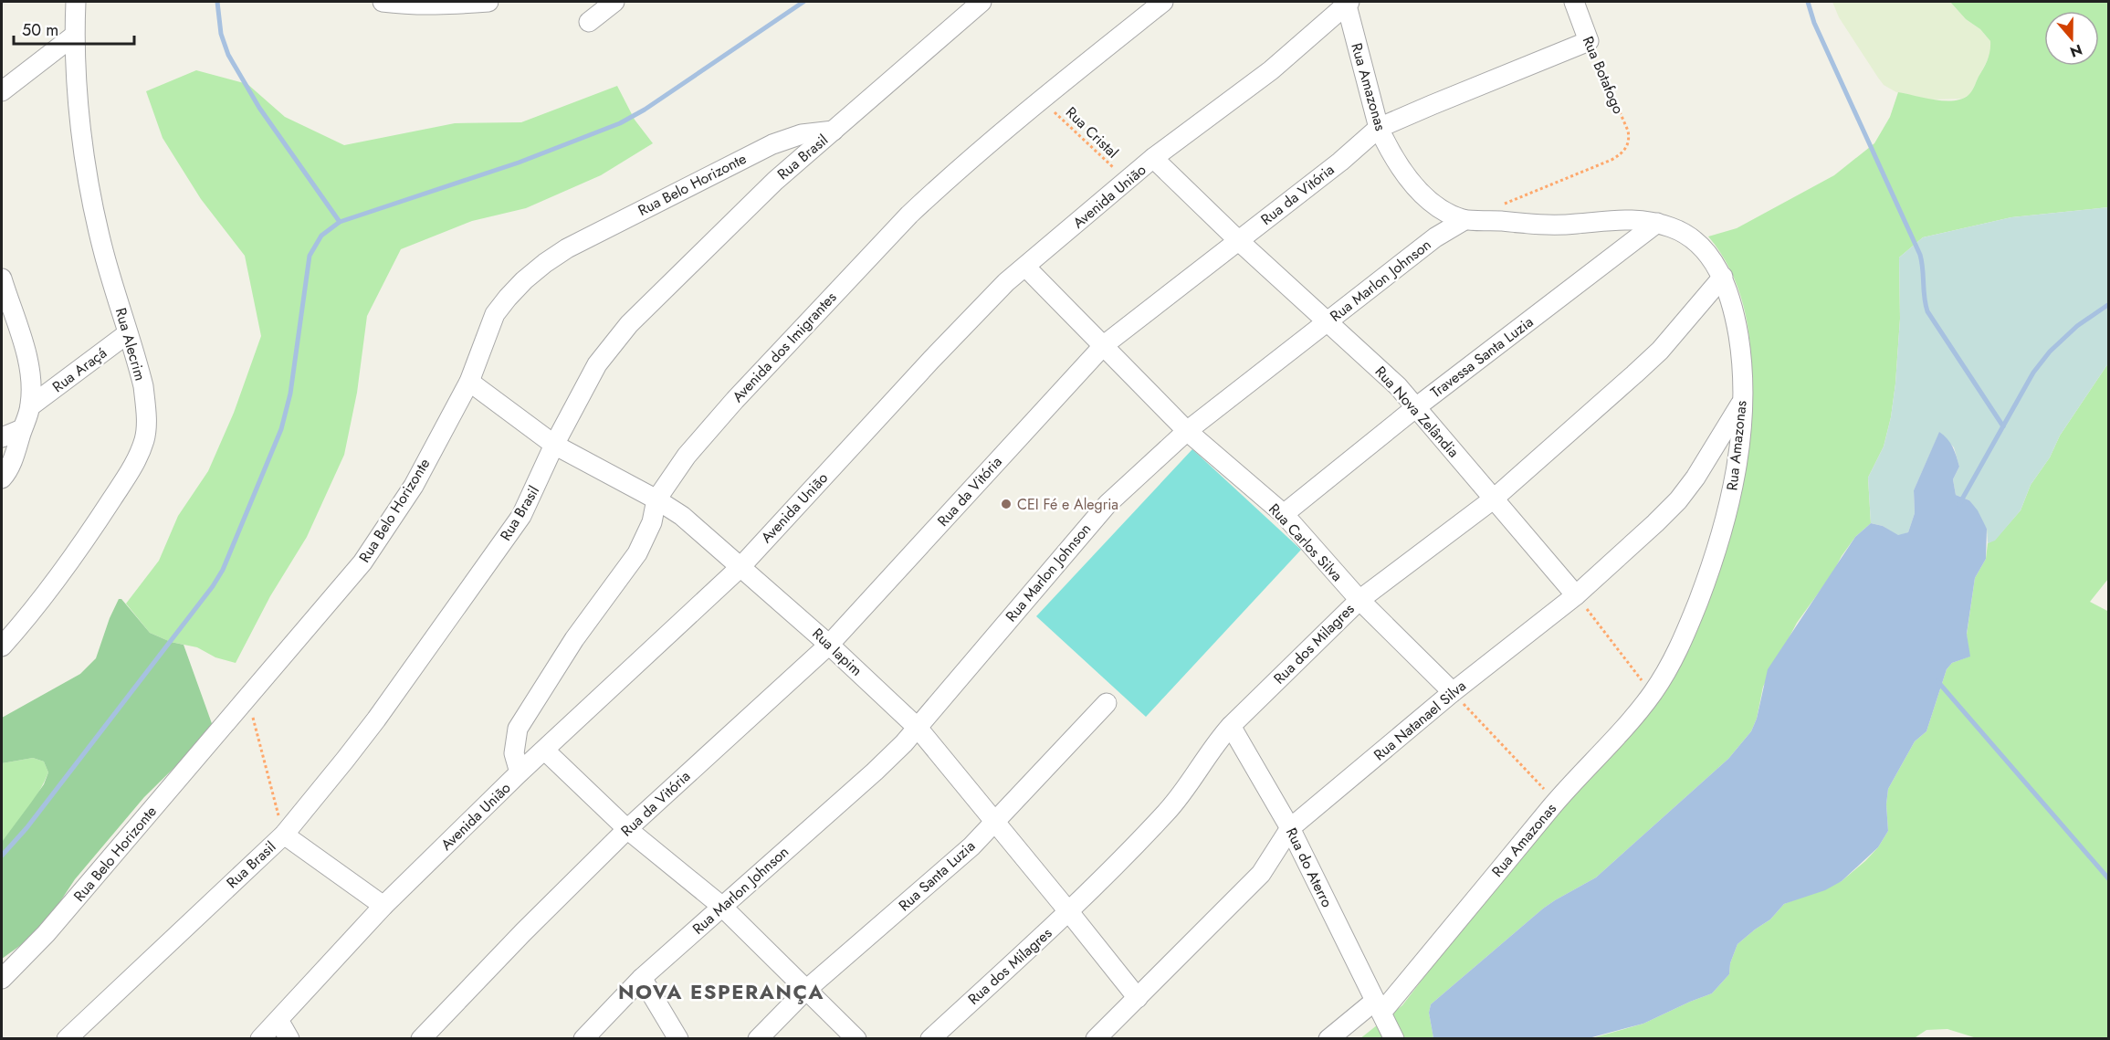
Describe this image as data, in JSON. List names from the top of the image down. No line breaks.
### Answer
{"streets":{"street":["Rua Botafogo","Rua Amazonas","Rua Brasil","Rua Belo Horizonte","Rua da Vitória","Avenida União","Rua Marlon Johnson","Rua Alecrim","Avenida dos Imigrantes","Travessa Santa Luzia","Rua Araçá","Rua Nova Zelândia","Rua Carlos Silva","Rua dos Milagres","Rua Iapim","Rua Natanael Silva","Rua do Aterro","Rua Santa Luzia"],"path":["Rua Cristal"]},"crossings":[["Rua Botafogo","Rua da Vitória"],["Rua Amazonas","Rua da Vitória"],["Rua Amazonas","Avenida União"],["Rua Amazonas","Rua Marlon Johnson"],["Rua Amazonas","Travessa Santa Luzia"],["Rua Amazonas","Rua dos Milagres"],["Rua Amazonas","Rua Natanael Silva"],["Rua Amazonas","Rua do Aterro"],["Rua Cristal","Avenida União"],["Rua Cristal","Avenida dos Imigrantes"],["Rua Brasil","Rua Belo Horizonte"],["Rua Brasil","Rua Iapim"],["Rua Belo Horizonte","Rua Iapim"],["Rua da Vitória","Rua Nova Zelândia"],["Rua da Vitória","Rua Carlos Silva"],["Rua da Vitória","Rua Iapim"],["Avenida União","Avenida dos Imigrantes"],["Avenida União","Rua Nova Zelândia"],["Avenida União","Rua Carlos Silva"],["Avenida União","Rua Iapim"],["Rua Marlon Johnson","Rua Nova Zelândia"],["Rua Marlon Johnson","Rua Carlos Silva"],["Rua Marlon Johnson","Rua Iapim"],["Rua Alecrim","Rua Araçá"],["Avenida dos Imigrantes","Rua Iapim"],["Travessa Santa Luzia","Rua Nova Zelândia"],["Travessa Santa Luzia","Rua Carlos Silva"],["Rua Nova Zelândia","Rua dos Milagres"],["Rua Nova Zelândia","Rua Natanael Silva"],["Rua Carlos Silva","Rua dos Milagres"],["Rua Carlos Silva","Rua Natanael Silva"],["Rua dos Milagres","Rua Iapim"],["Rua dos Milagres","Rua do Aterro"],["Rua Iapim","Rua Natanael Silva"],["Rua Iapim","Rua Santa Luzia"],["Rua Natanael Silva","Rua do Aterro"]],"districts":["NOVA ESPERANÇA"],"places":["CEI Fé e Alegria"],"scale_bar":"50 m","north":"bottom"}
